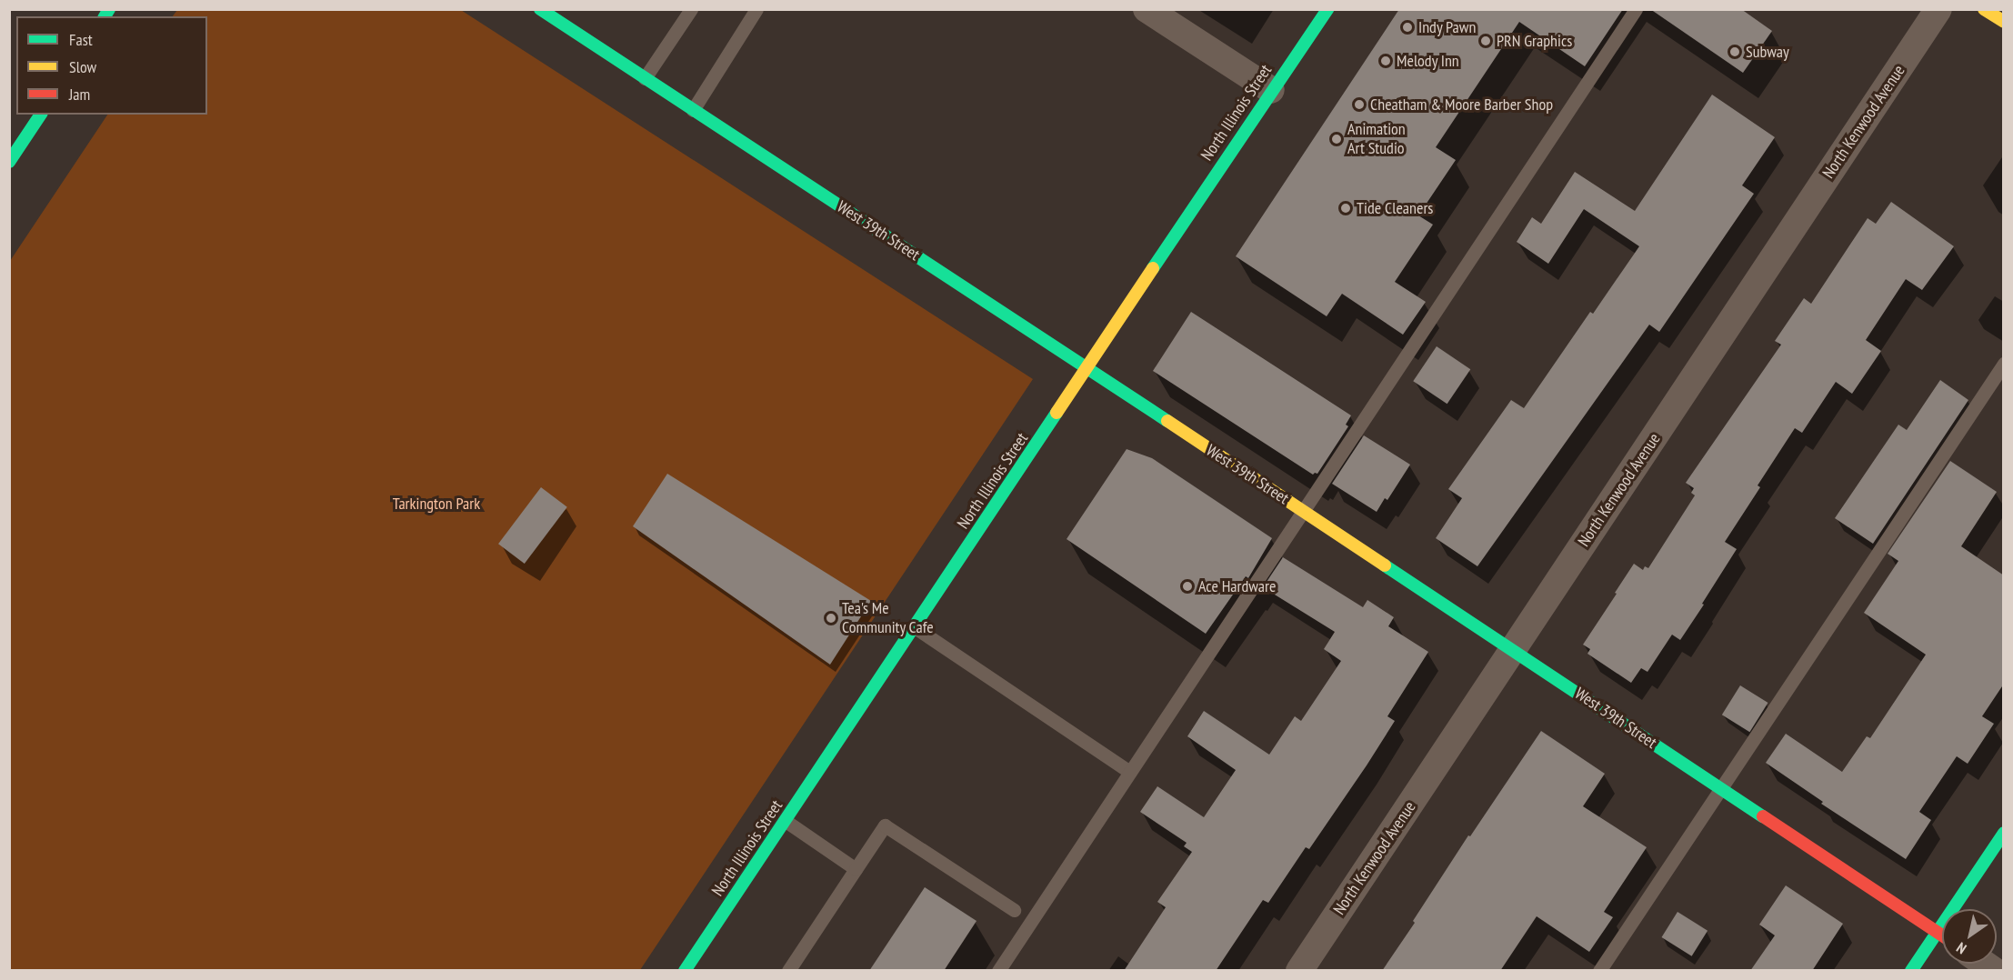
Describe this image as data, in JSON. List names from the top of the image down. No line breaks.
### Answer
{"streets":{"street":["North Illinois Street","North Kenwood Avenue","West 39th Street"]},"crossings":[["North Illinois Street","West 39th Street"],["North Kenwood Avenue","West 39th Street"]],"parks":["Tarkington Park"],"places":["Indy Pawn","PRN Graphics","Subway","Melody Inn","Cheatham & Moore Barber Shop","Animation Art Studio","Tide Cleaners","Ace Hardware","Tea's Me Community Cafe"],"legend":["Fast","Slow","Jam"],"north":"bottom left"}
